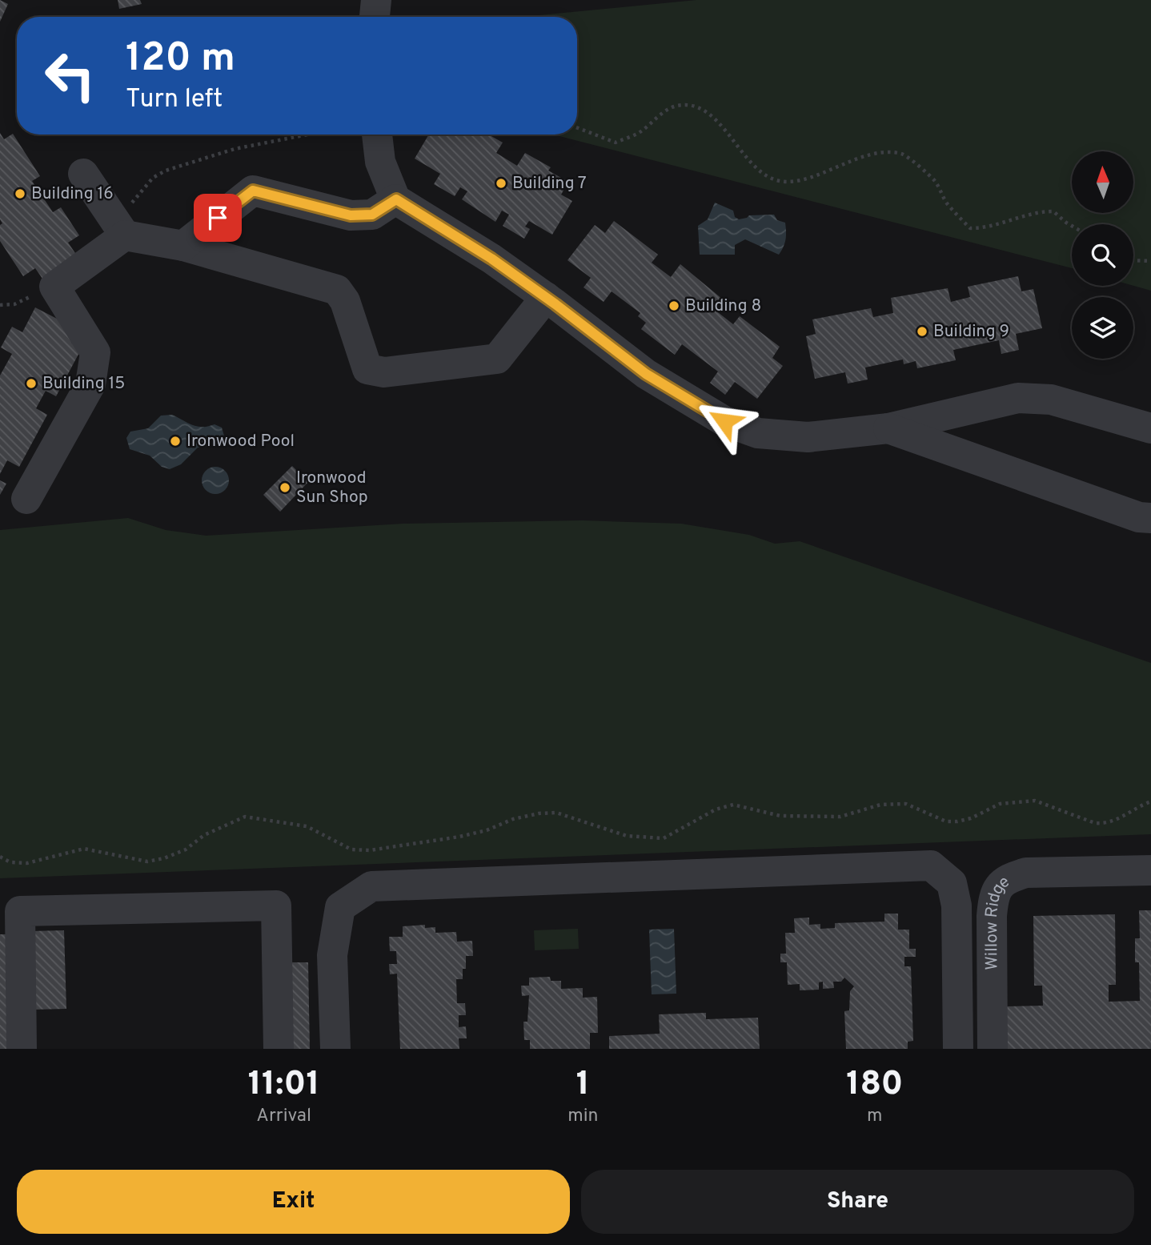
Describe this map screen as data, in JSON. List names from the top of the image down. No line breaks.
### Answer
{"streets":{"street":["Willow Ridge"]},"places":["Building 7","Building 16","Building 8","Building 9","Building 15","Ironwood Pool","Ironwood Sun Shop"],"north":"top","page":{"turn":["120 m","Turn left"],"eta":["11:01","Arrival","1","min","180","m"],"buttons":["Exit","Share"]}}
